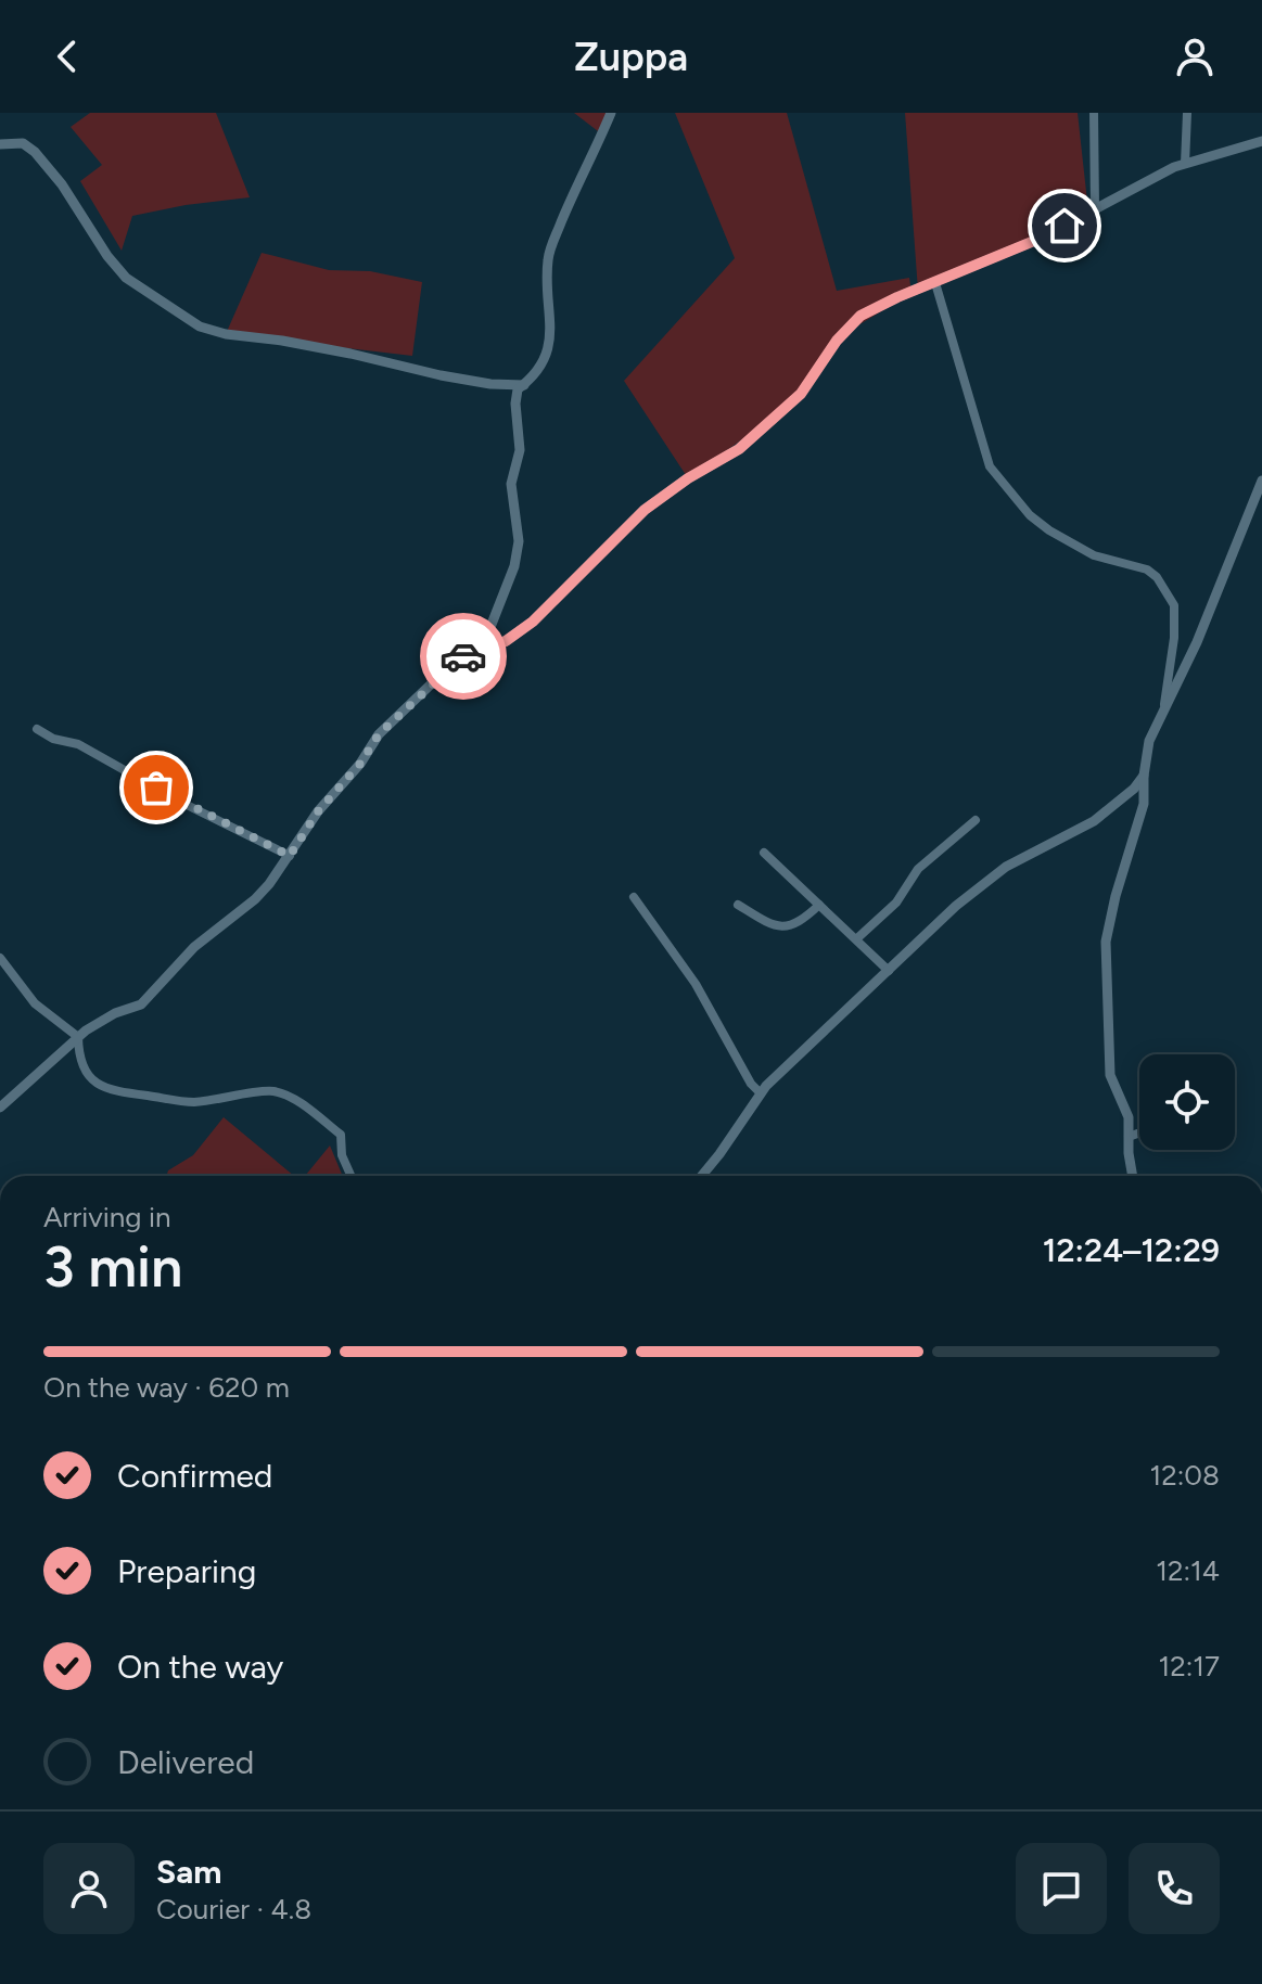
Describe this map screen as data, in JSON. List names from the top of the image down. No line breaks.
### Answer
{"page":{"header":"Zuppa","heading":["3 min","Arriving in","12:24–12:29"],"panel":["Sam","Courier · 4.8"],"bar":"On the way · 620 m","list":[["Confirmed","12:08"],["Preparing","12:14"],["On the way","12:17"],"Delivered"]}}
